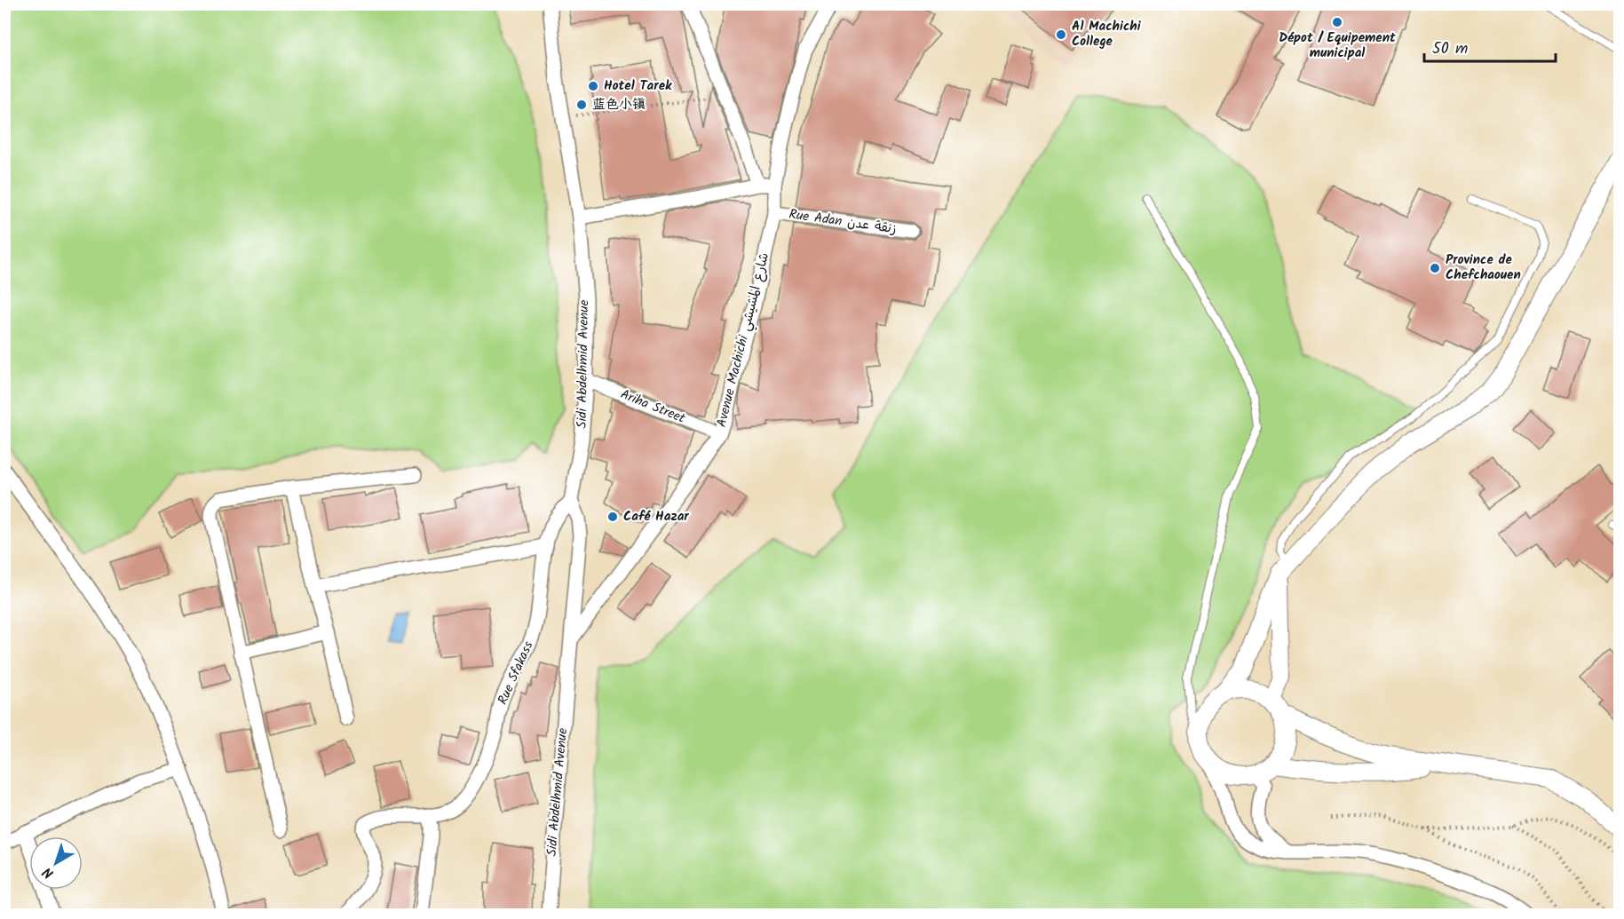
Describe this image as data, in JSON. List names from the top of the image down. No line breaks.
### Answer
{"streets":{"street":["Rue Adan زنقة عدن","Avenue Machichi شارع المشيشي","Sidi Abdelhmid Avenue","Ariha Street","Rue Sfakass"]},"crossings":[["Rue Adan زنقة عدن","Avenue Machichi شارع المشيشي"],["Avenue Machichi شارع المشيشي","Sidi Abdelhmid Avenue"],["Avenue Machichi شارع المشيشي","Ariha Street"],["Sidi Abdelhmid Avenue","Ariha Street"],["Sidi Abdelhmid Avenue","Rue Sfakass"]],"places":["Dépot / Equipement municipal","Al Machichi College","Hotel Tarek","蓝色小镇","Province de Chefchaouen","Café Hazar"],"scale_bar":"50 m","north":"bottom left"}
